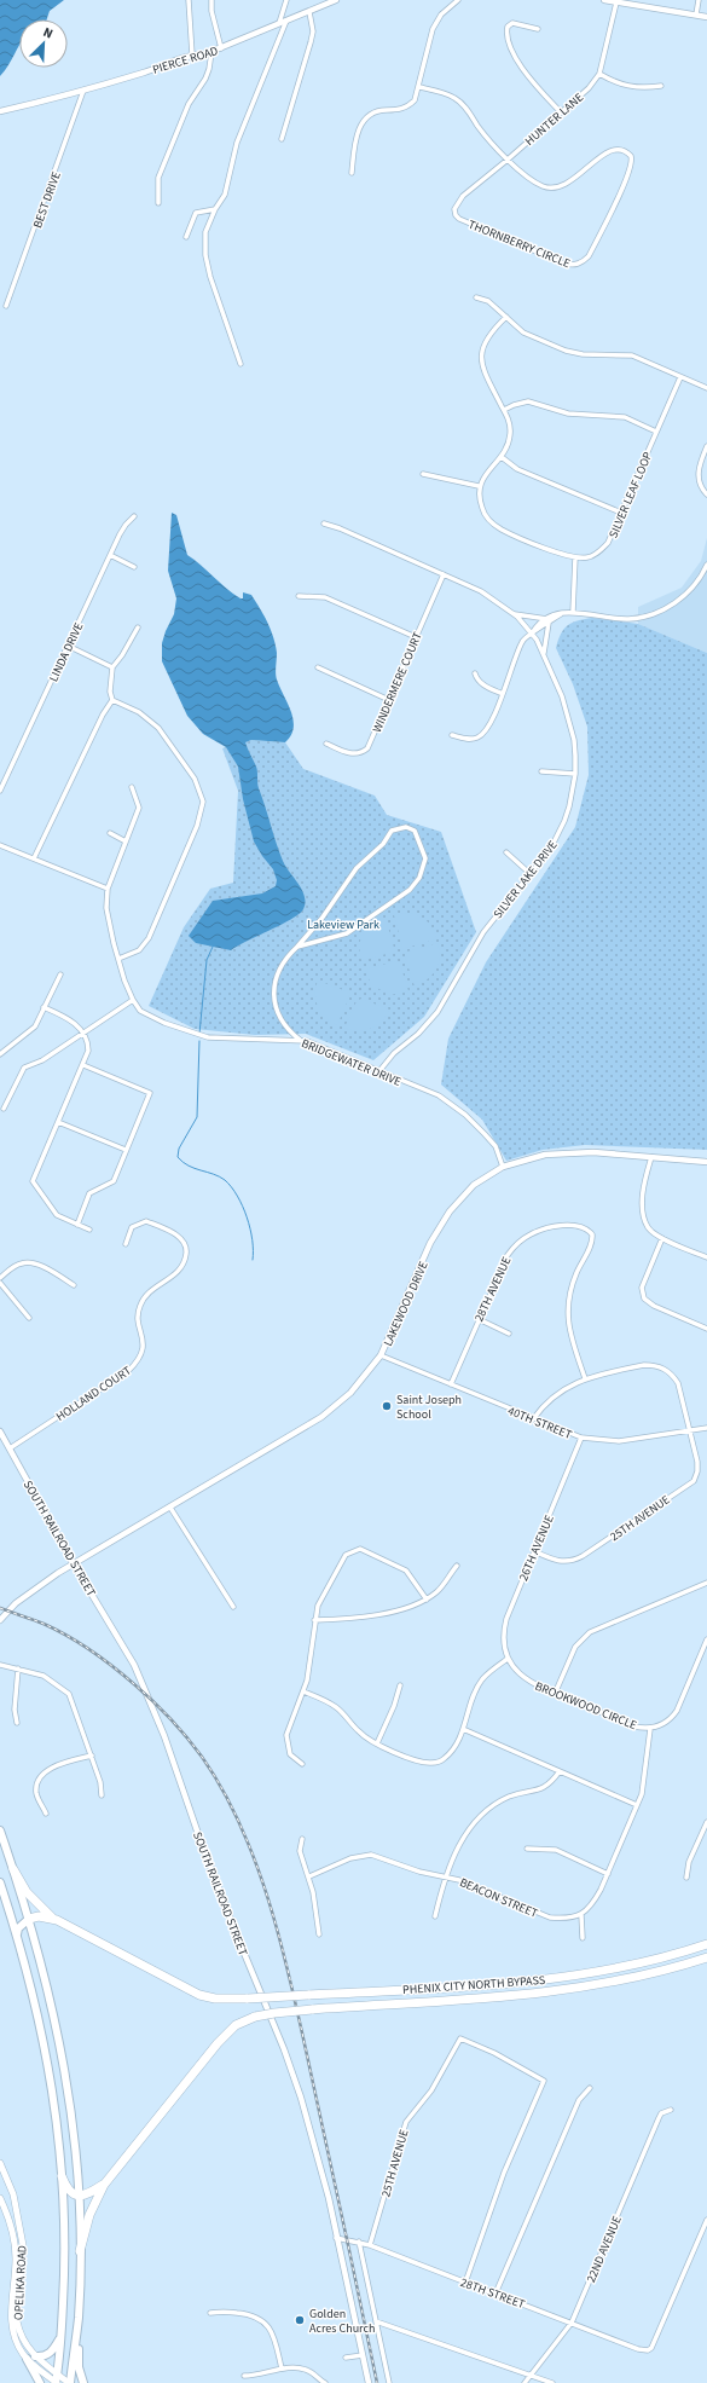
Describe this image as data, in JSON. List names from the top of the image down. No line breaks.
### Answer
{"streets":{"highway":["PHENIX CITY NORTH BYPASS"],"main road":["OPELIKA ROAD"],"street":["PIERCE ROAD","HUNTER LANE","BEST DRIVE","THORNBERRY CIRCLE","SILVER LEAF LOOP","LINDA DRIVE","WINDERMERE COURT","SILVER LAKE DRIVE","BRIDGEWATER DRIVE","28TH AVENUE","LAKEWOOD DRIVE","HOLLAND COURT","40TH STREET","25TH AVENUE","SOUTH RAILROAD STREET","26TH AVENUE","BROOKWOOD CIRCLE","BEACON STREET","22ND AVENUE","28TH STREET"]},"crossings":[["PIERCE ROAD","BEST DRIVE"],["HUNTER LANE","THORNBERRY CIRCLE"],["WINDERMERE COURT","SILVER LAKE DRIVE"],["SILVER LAKE DRIVE","BRIDGEWATER DRIVE"],["BRIDGEWATER DRIVE","LAKEWOOD DRIVE"],["28TH AVENUE","40TH STREET"],["28TH AVENUE","25TH AVENUE"],["LAKEWOOD DRIVE","40TH STREET"],["LAKEWOOD DRIVE","SOUTH RAILROAD STREET"],["HOLLAND COURT","SOUTH RAILROAD STREET"],["40TH STREET","25TH AVENUE"],["40TH STREET","26TH AVENUE"],["25TH AVENUE","26TH AVENUE"],["25TH AVENUE","28TH STREET"],["SOUTH RAILROAD STREET","28TH STREET"],["26TH AVENUE","BROOKWOOD CIRCLE"],["22ND AVENUE","28TH STREET"]],"parks":["Lakeview Park"],"places":["Saint Joseph School","Golden Acres Church"],"north":"top right"}
